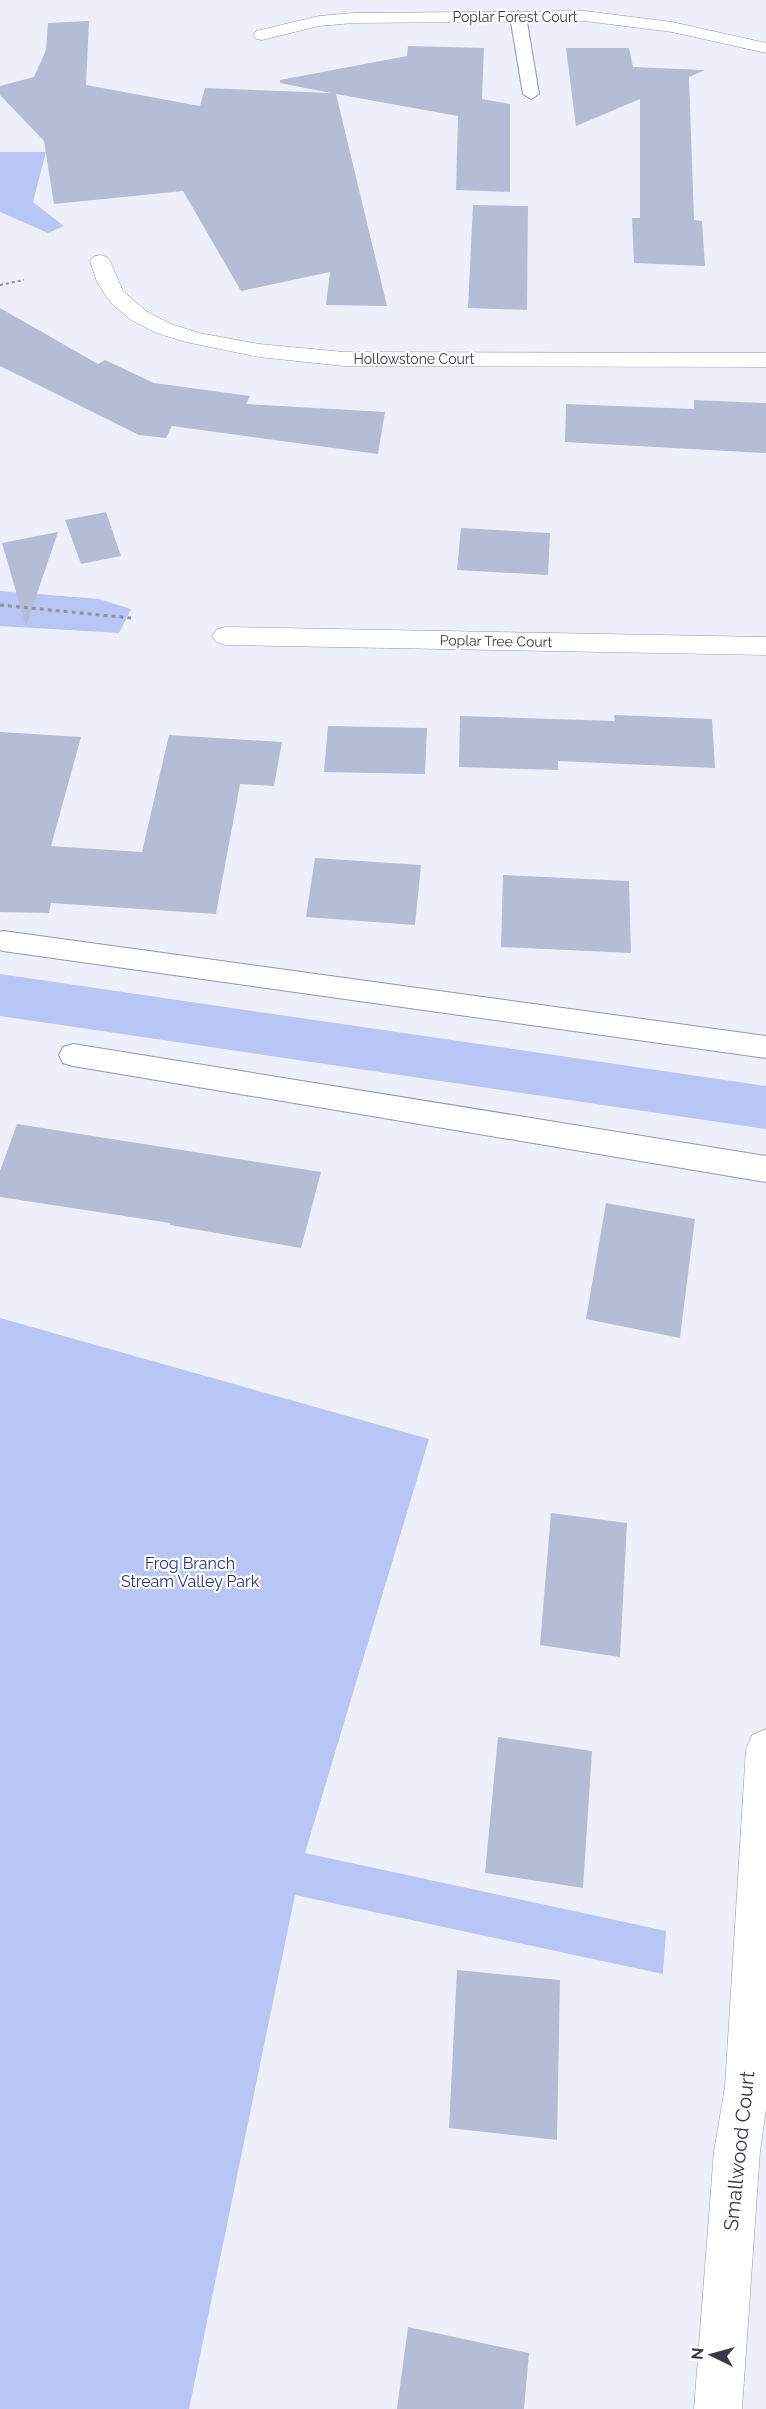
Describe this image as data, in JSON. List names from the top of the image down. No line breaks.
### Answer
{"streets":{"street":["Poplar Forest Court","Hollowstone Court","Poplar Tree Court","Smallwood Court"]},"parks":["Frog Branch Stream Valley Park"],"north":"left"}
